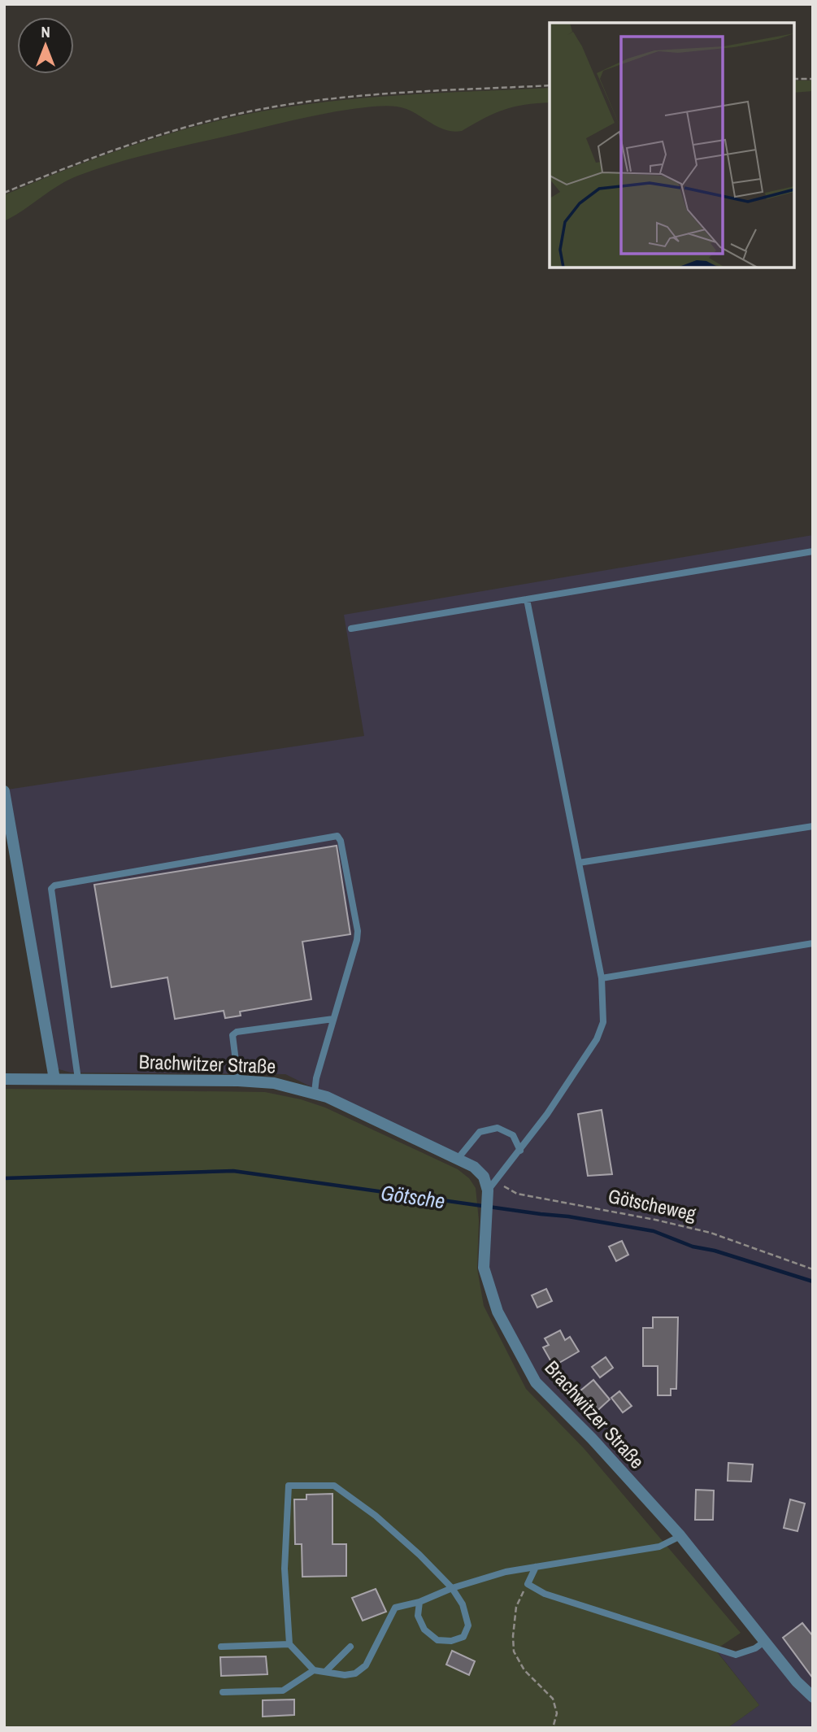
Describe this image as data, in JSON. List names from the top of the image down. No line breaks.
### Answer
{"streets":{"street":["Brachwitzer Straße"],"path":["Götscheweg"]},"crossings":[["Brachwitzer Straße","Götscheweg"]],"water":["Götsche"],"north":"top"}
